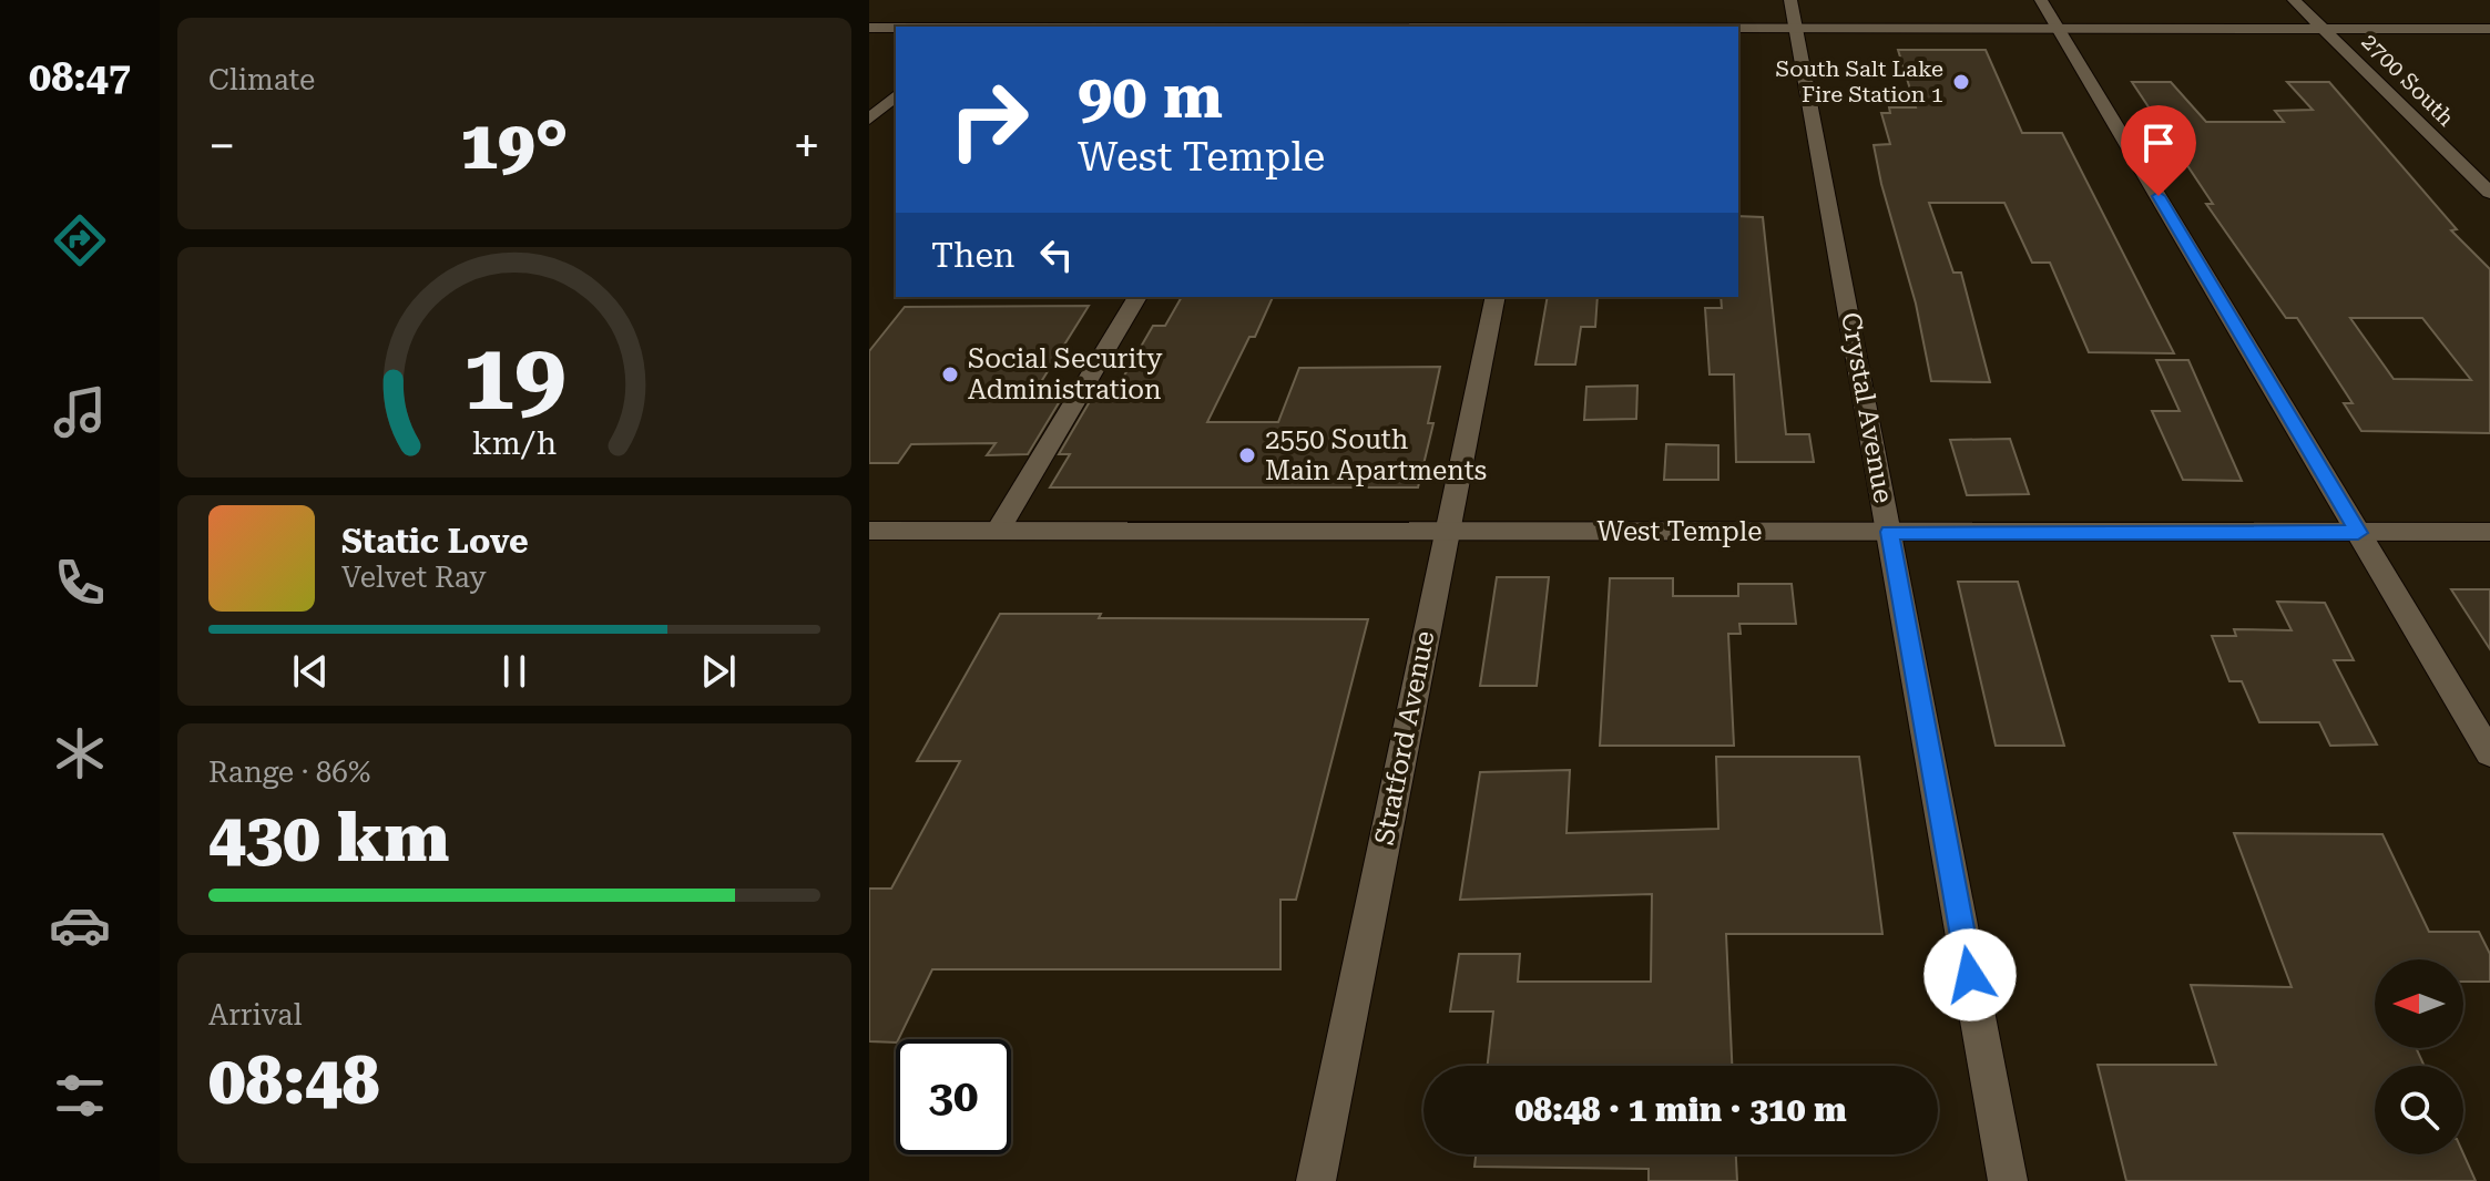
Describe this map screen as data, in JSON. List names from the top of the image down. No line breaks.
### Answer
{"streets":{"street":["2700 South","Crystal Avenue","West Temple","Stratford Avenue"]},"crossings":[["Crystal Avenue","West Temple"],["West Temple","Stratford Avenue"]],"places":["South Salt Lake Fire Station 1","Social Security Administration","2550 South Main Apartments"],"north":"left","page":{"tabs":"08:47","tile":["Climate",["Range · 86%","430 km"],["Arrival","08:48"]],"turn":["90 m","West Temple"],"heat":["−","19°","+"],"then":"Then","song":["Static Love","Velvet Ray"],"limit":"30","trip":"08:48 · 1 min · 310 m","gauge":["19","km/h"]}}
